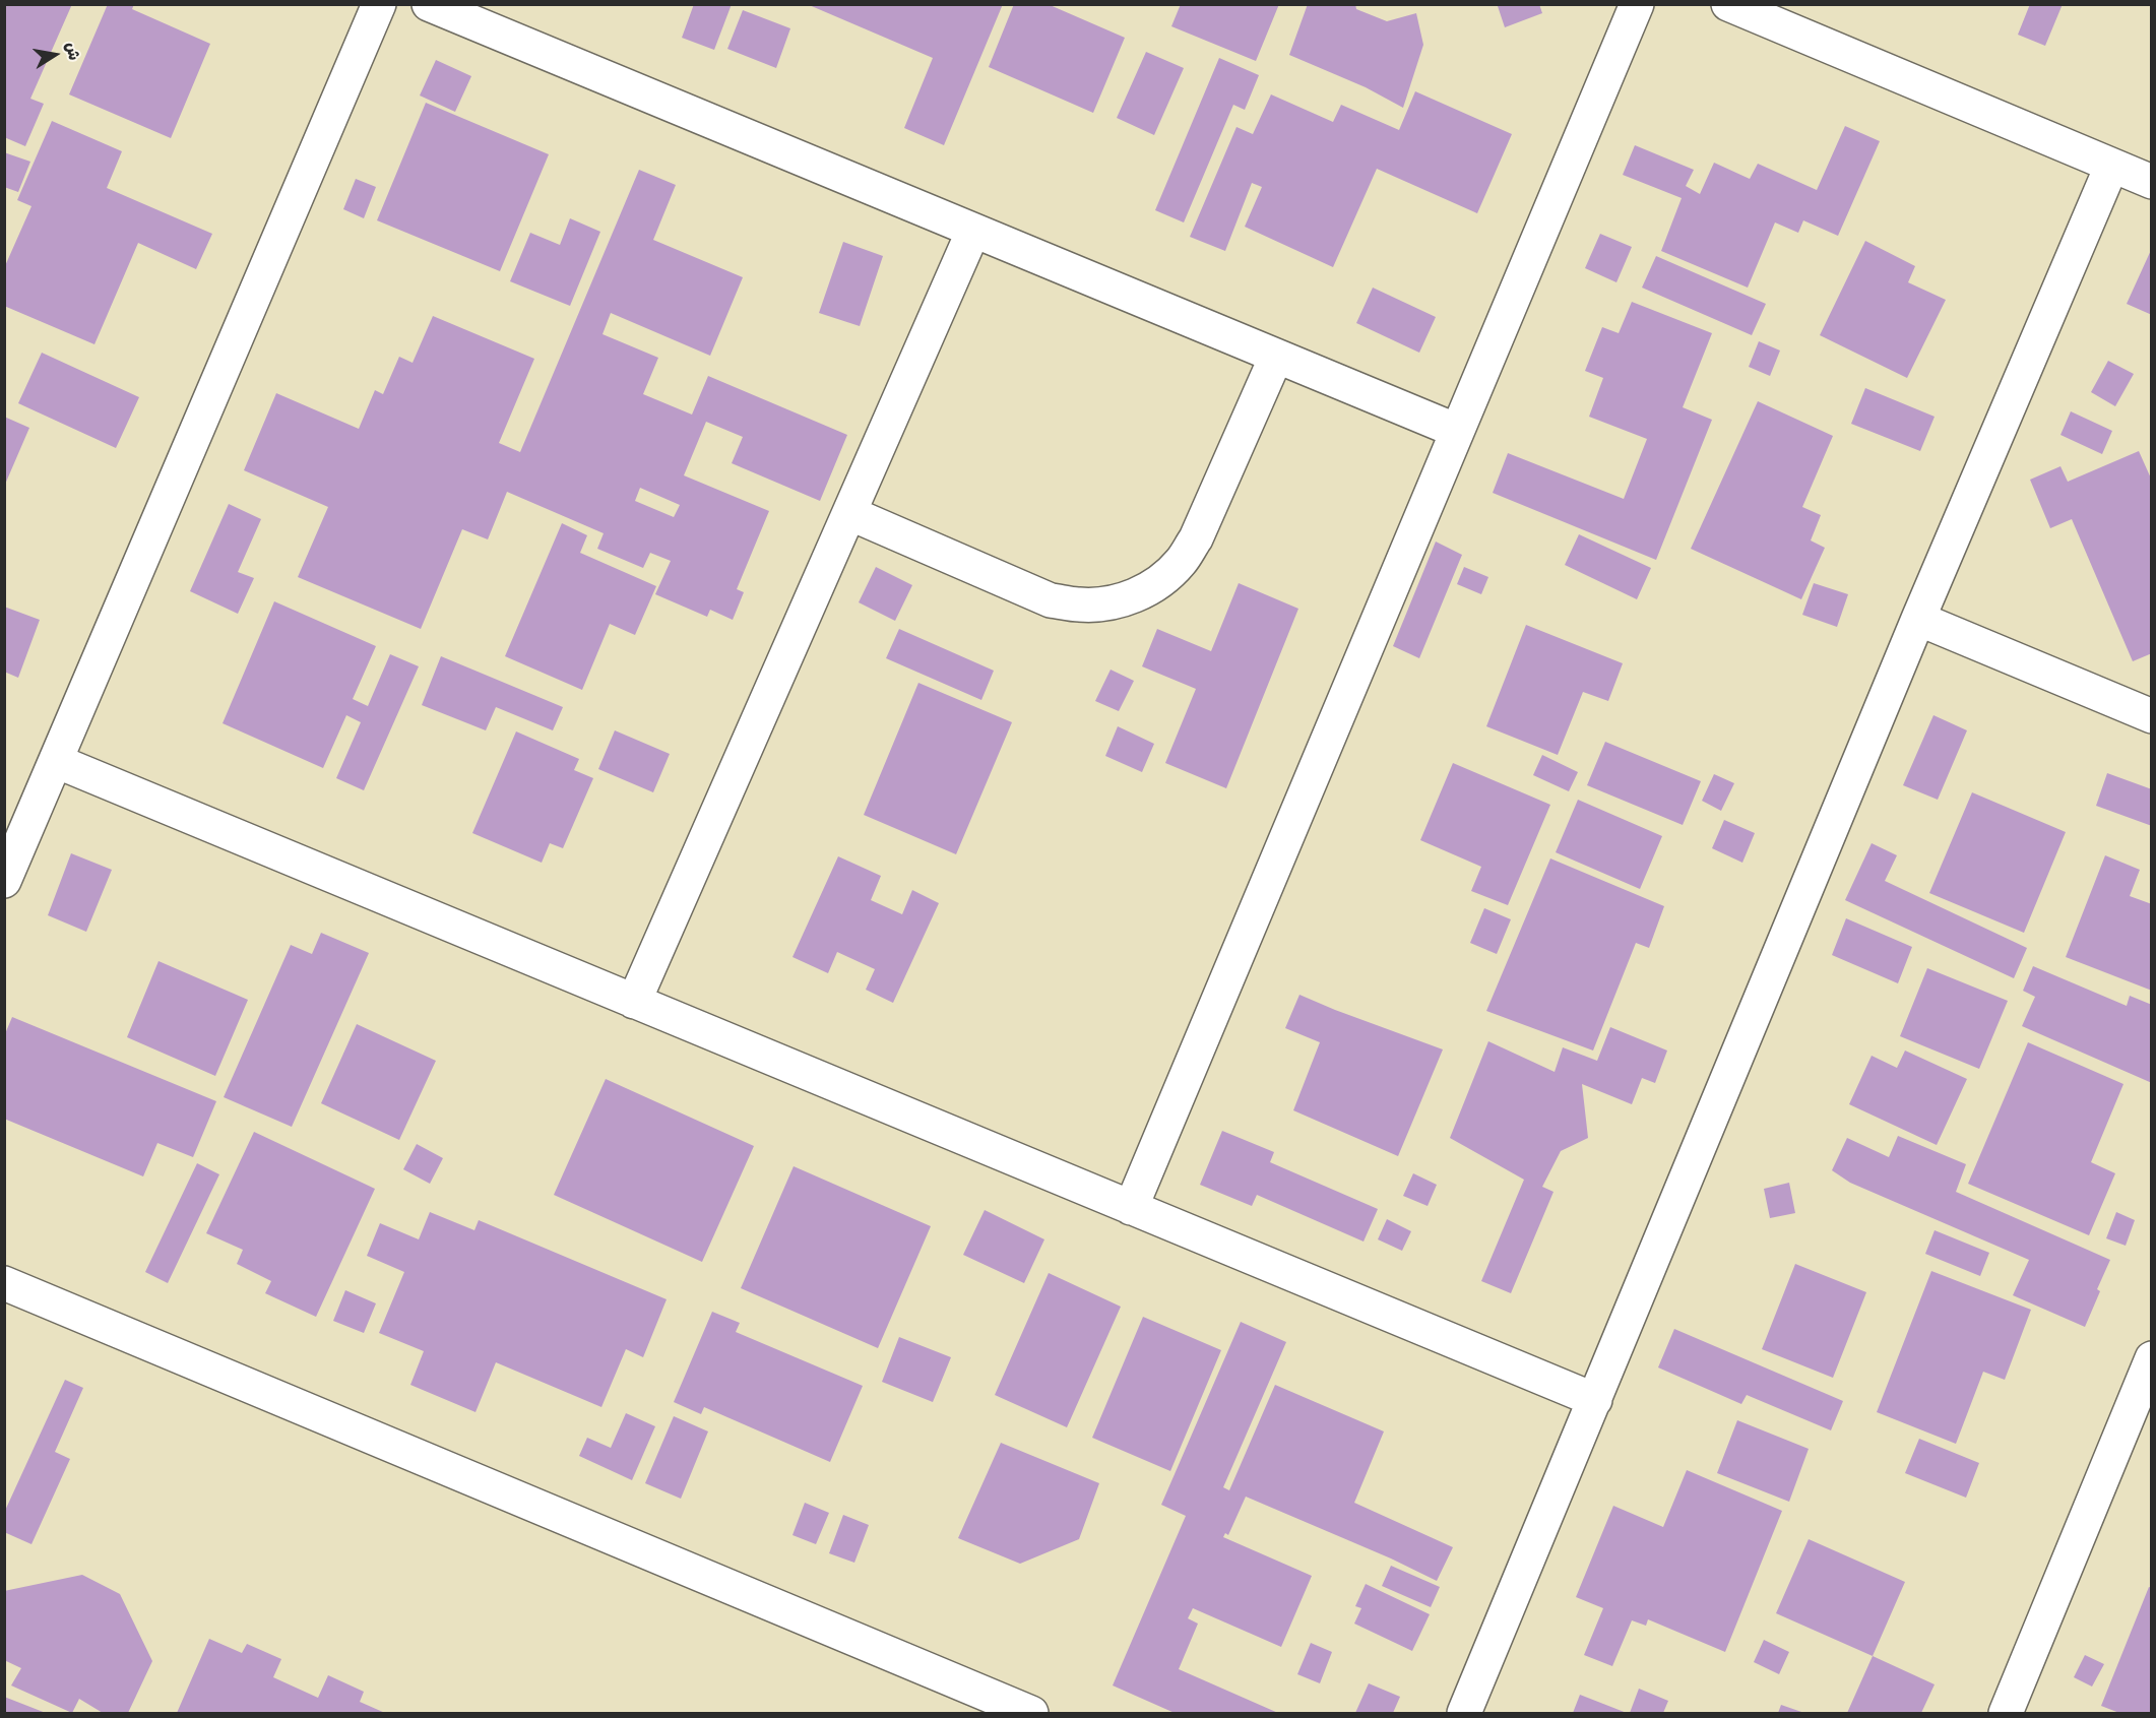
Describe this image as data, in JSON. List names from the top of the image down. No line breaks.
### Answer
{"north":"right"}
